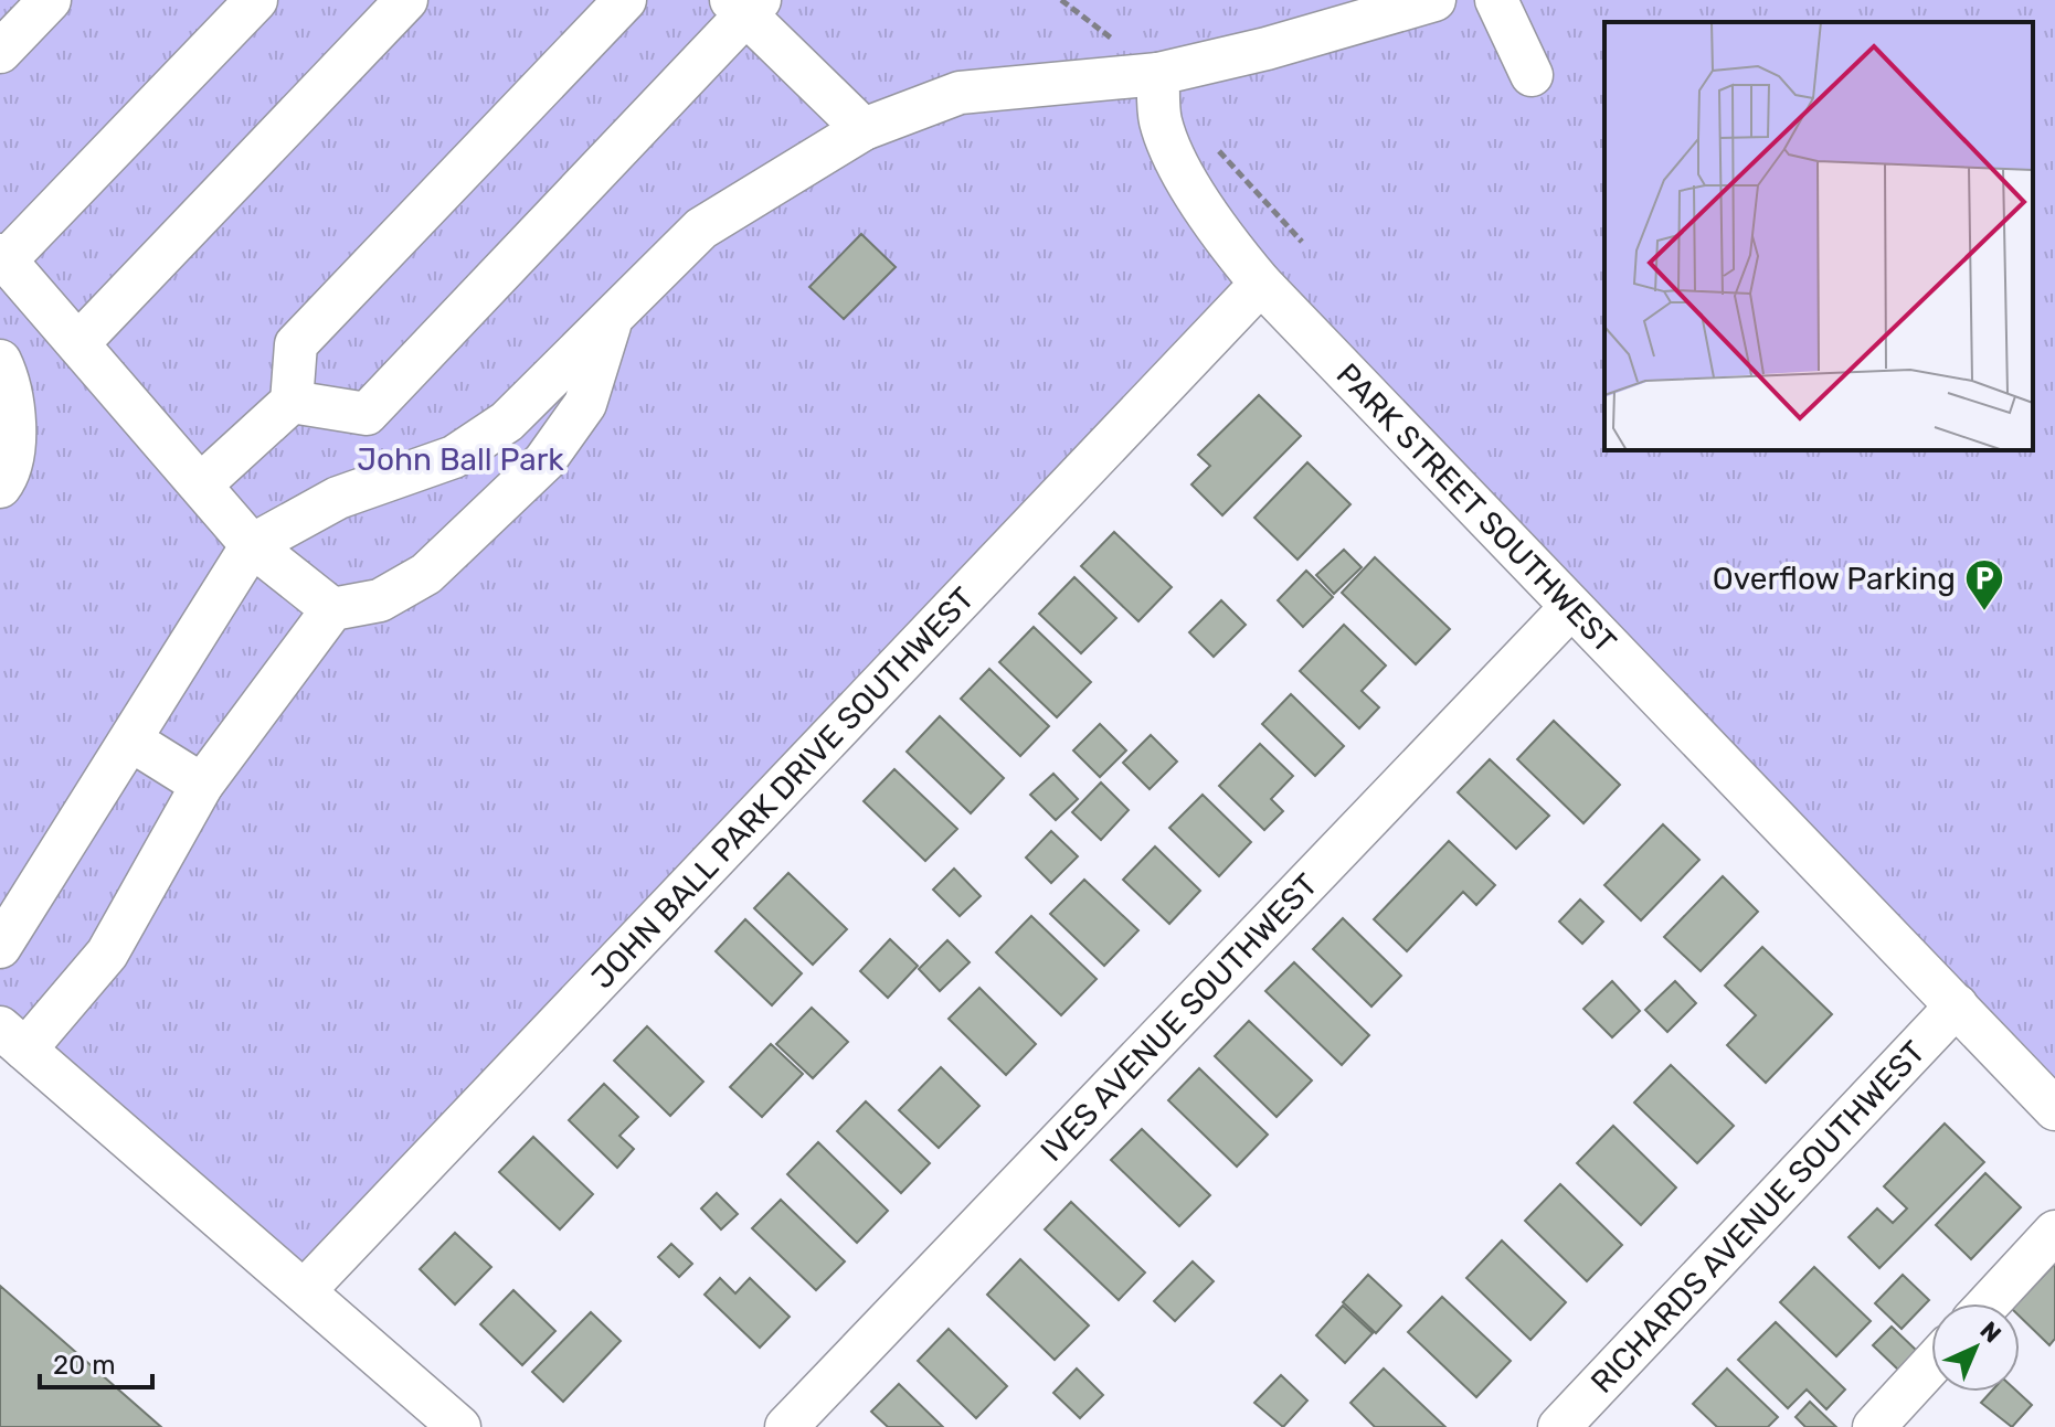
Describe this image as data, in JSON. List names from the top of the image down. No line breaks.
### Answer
{"streets":{"street":["PARK STREET SOUTHWEST","JOHN BALL PARK DRIVE SOUTHWEST","IVES AVENUE SOUTHWEST","RICHARDS AVENUE SOUTHWEST"]},"crossings":[["PARK STREET SOUTHWEST","JOHN BALL PARK DRIVE SOUTHWEST"],["PARK STREET SOUTHWEST","IVES AVENUE SOUTHWEST"],["PARK STREET SOUTHWEST","RICHARDS AVENUE SOUTHWEST"]],"parks":["John Ball Park"],"places":{"parking":["Overflow Parking"]},"scale_bar":"20 m","north":"top right"}
